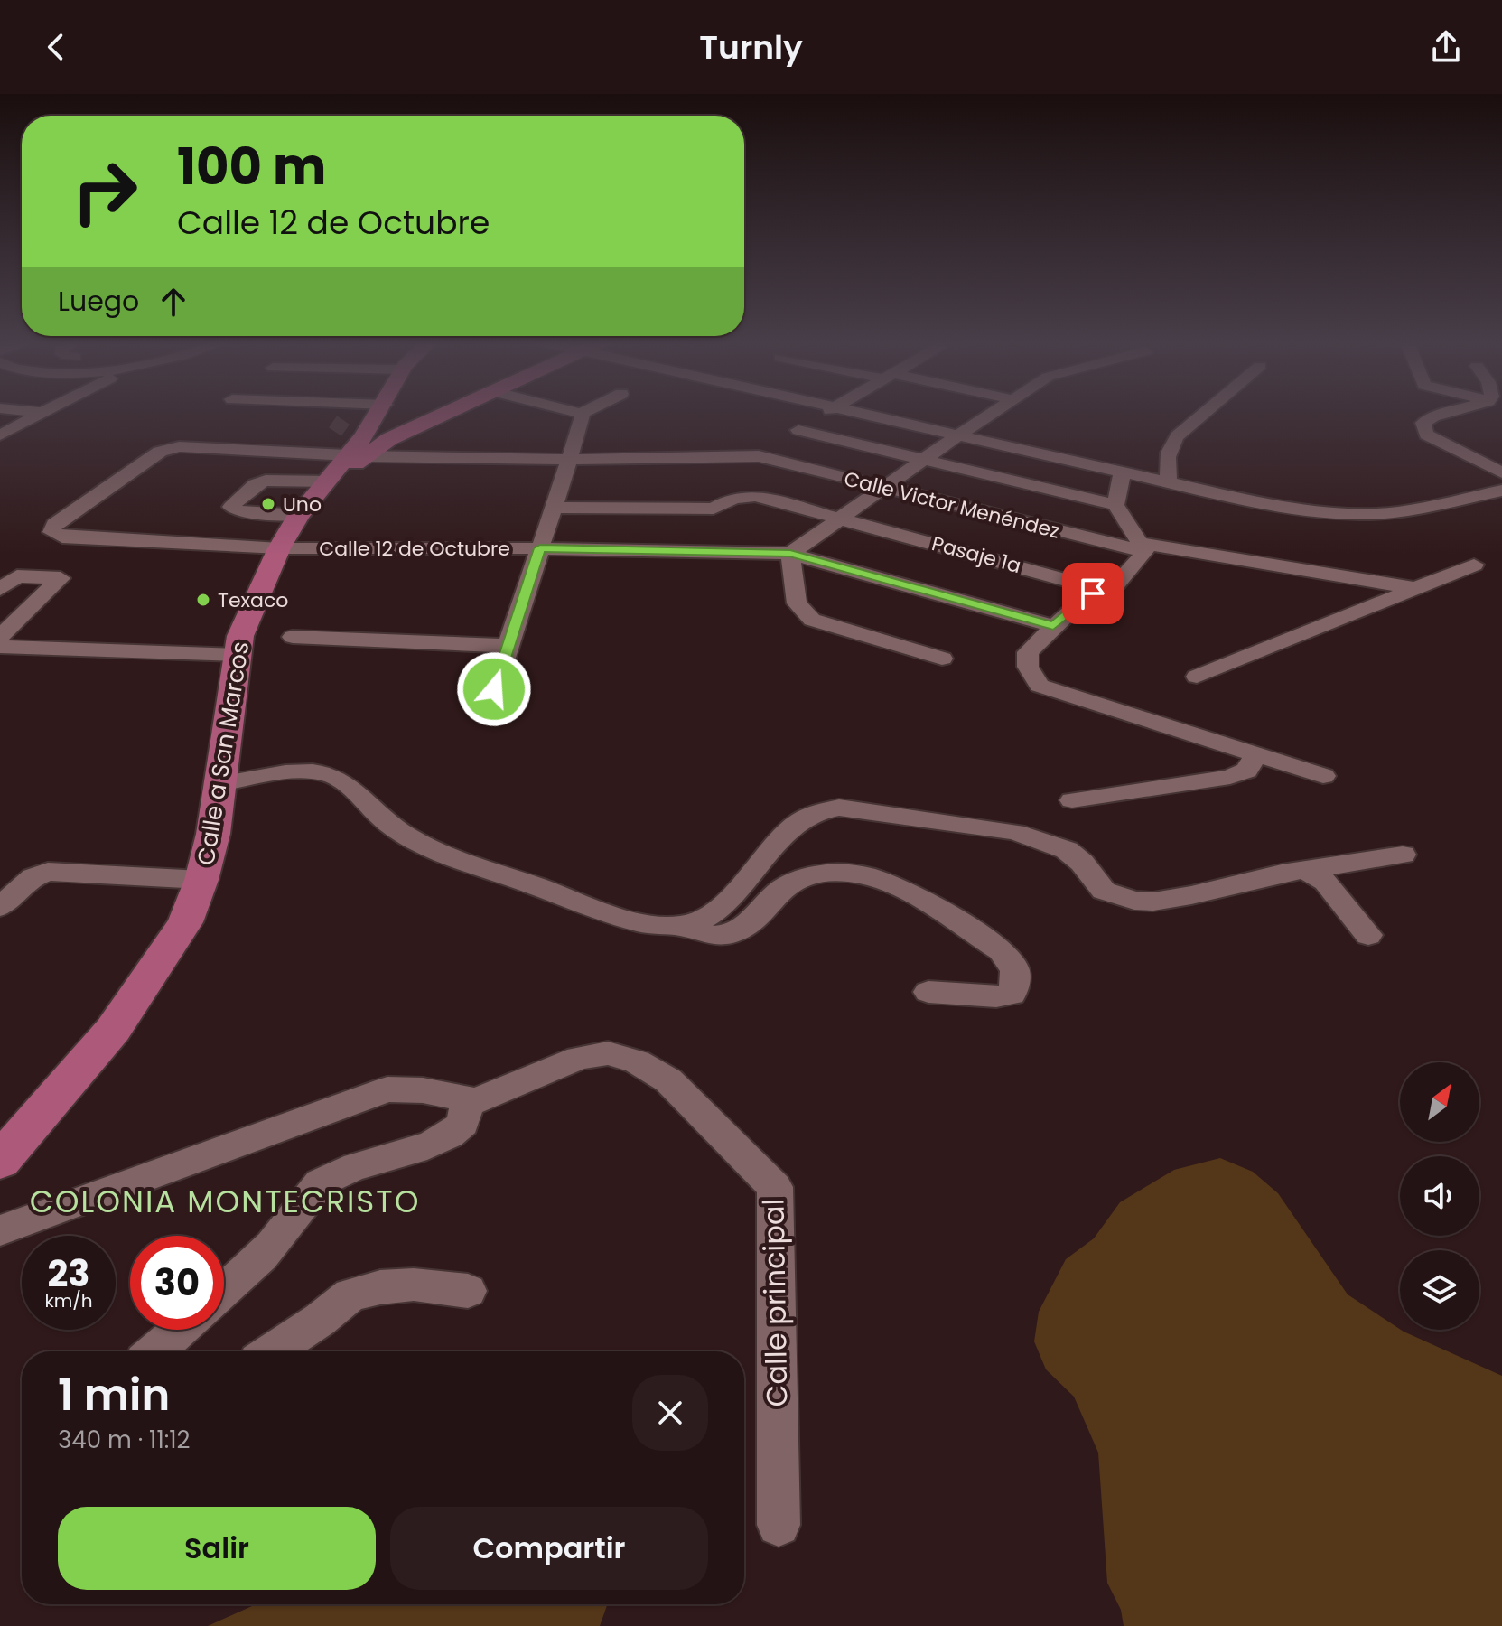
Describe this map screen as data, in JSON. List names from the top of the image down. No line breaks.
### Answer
{"streets":{"main road":["Calle a San Marcos"],"street":["Calle Victor Menéndez","Calle 12 de Octubre","Pasaje 1a","Calle principal"]},"crossings":[["Calle Victor Menéndez","Calle a San Marcos"],["Calle 12 de Octubre","Calle a San Marcos"]],"districts":["COLONIA MONTECRISTO"],"places":["Uno","Texaco"],"north":"top right","page":{"header":"Turnly","turn":["100 m","Calle 12 de Octubre"],"then":"Luego","speed":"23 km/h","limit":"30","heading":["1 min","340 m · 11:12"],"buttons":["Salir","Compartir"]}}
